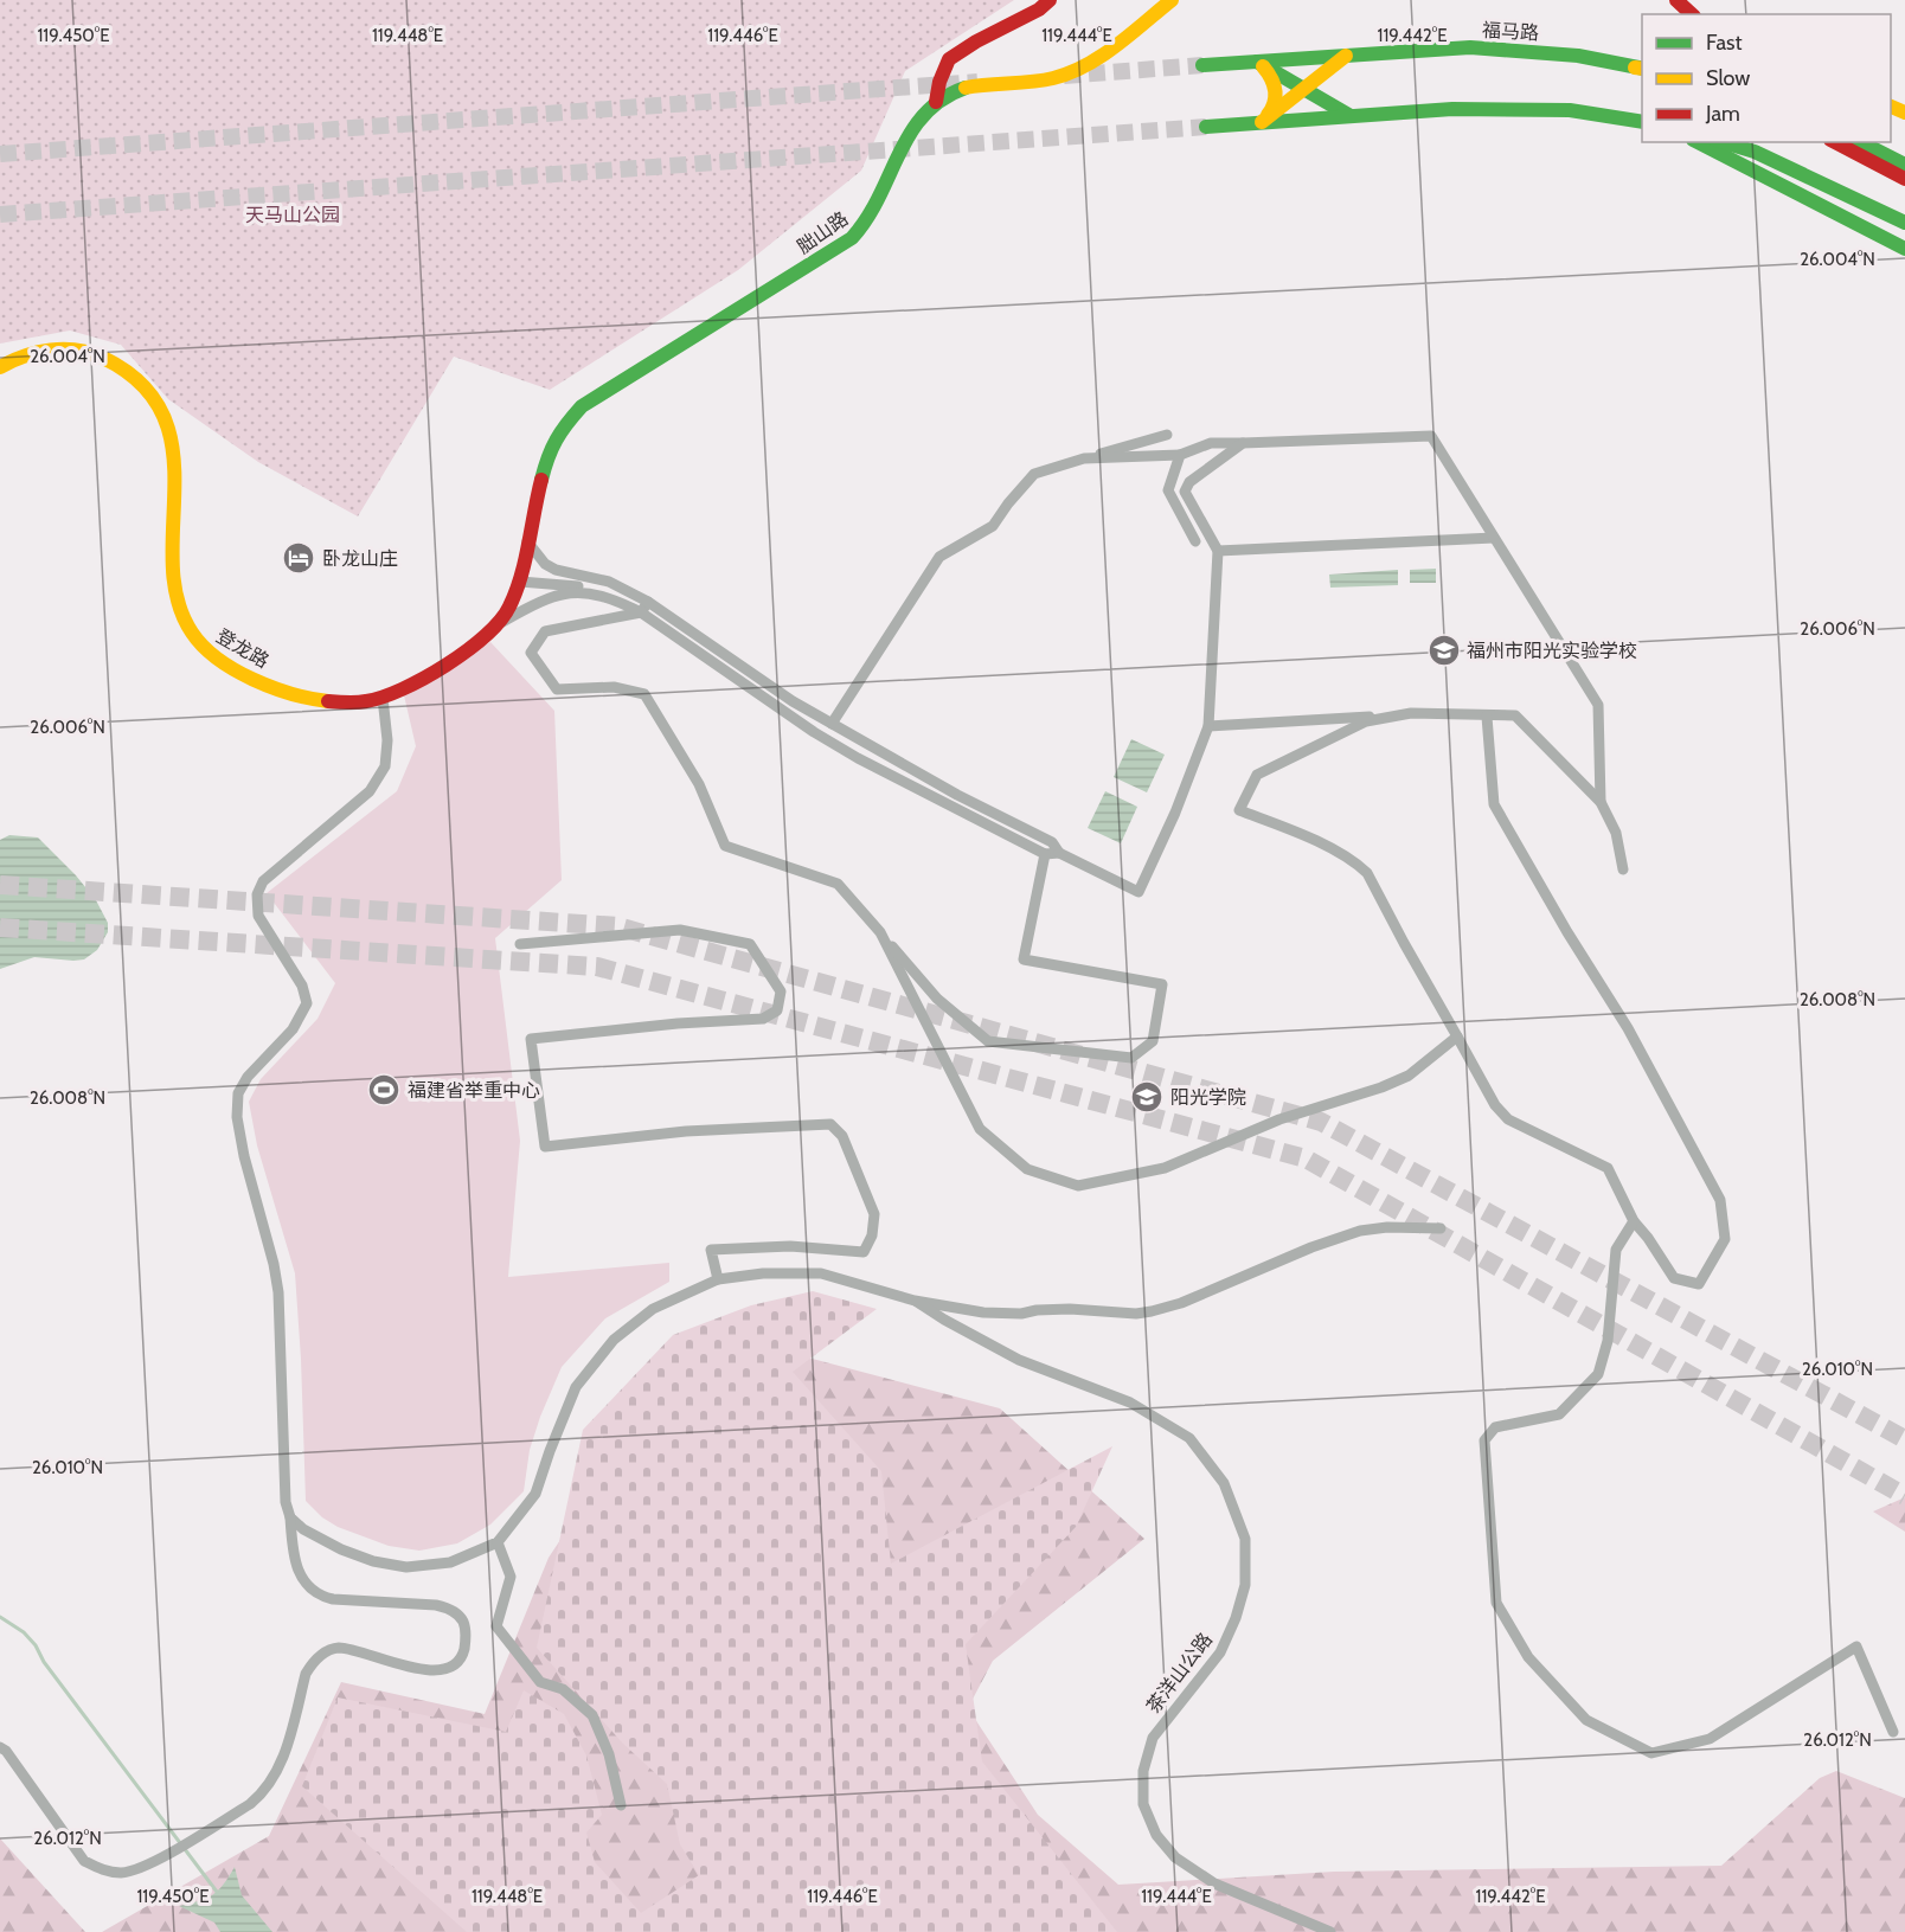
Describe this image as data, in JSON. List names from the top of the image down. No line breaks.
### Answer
{"streets":{"main road":["福马路","胐山路","登龙路"],"street":["茶洋山公路"]},"crossings":[["胐山路","登龙路"]],"parks":["天马山公园"],"places":{"hotel":["卧龙山庄"],"school or university":["福州市阳光实验学校","阳光学院"],"sports":["福建省举重中心"]},"legend":["Fast","Slow","Jam"],"coordinates":["119.450°E","119.448°E","119.446°E","119.444°E","119.442°E","26.004°N","26.006°N","26.008°N","26.010°N","26.012°N"]}
